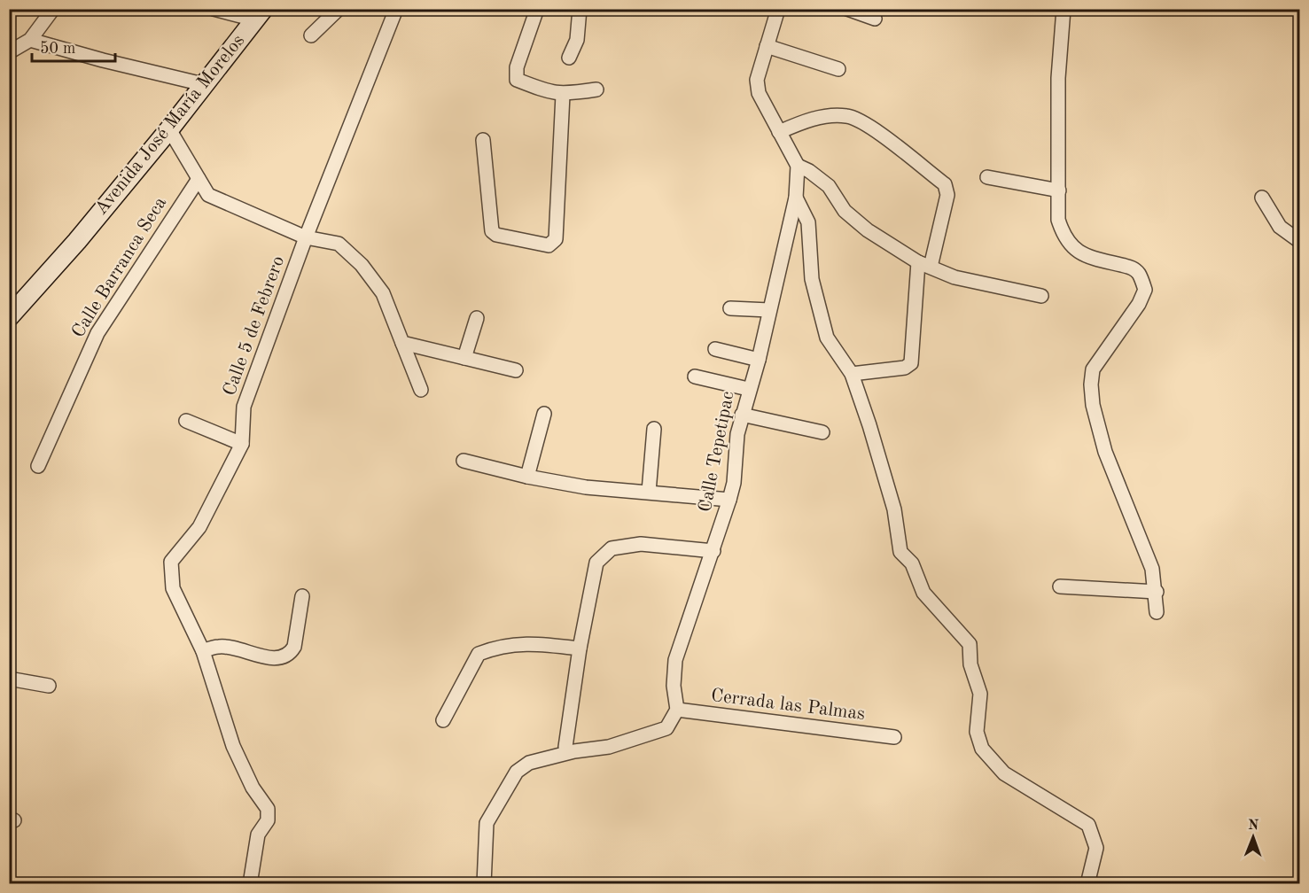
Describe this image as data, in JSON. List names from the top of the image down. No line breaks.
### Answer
{"streets":{"main road":["Avenida José María Morelos"],"street":["Calle Barranca Seca","Calle 5 de Febrero","Calle Tepetipac","Cerrada las Palmas"]},"crossings":[["Calle Tepetipac","Cerrada las Palmas"]],"scale_bar":"50 m","north":"top"}
